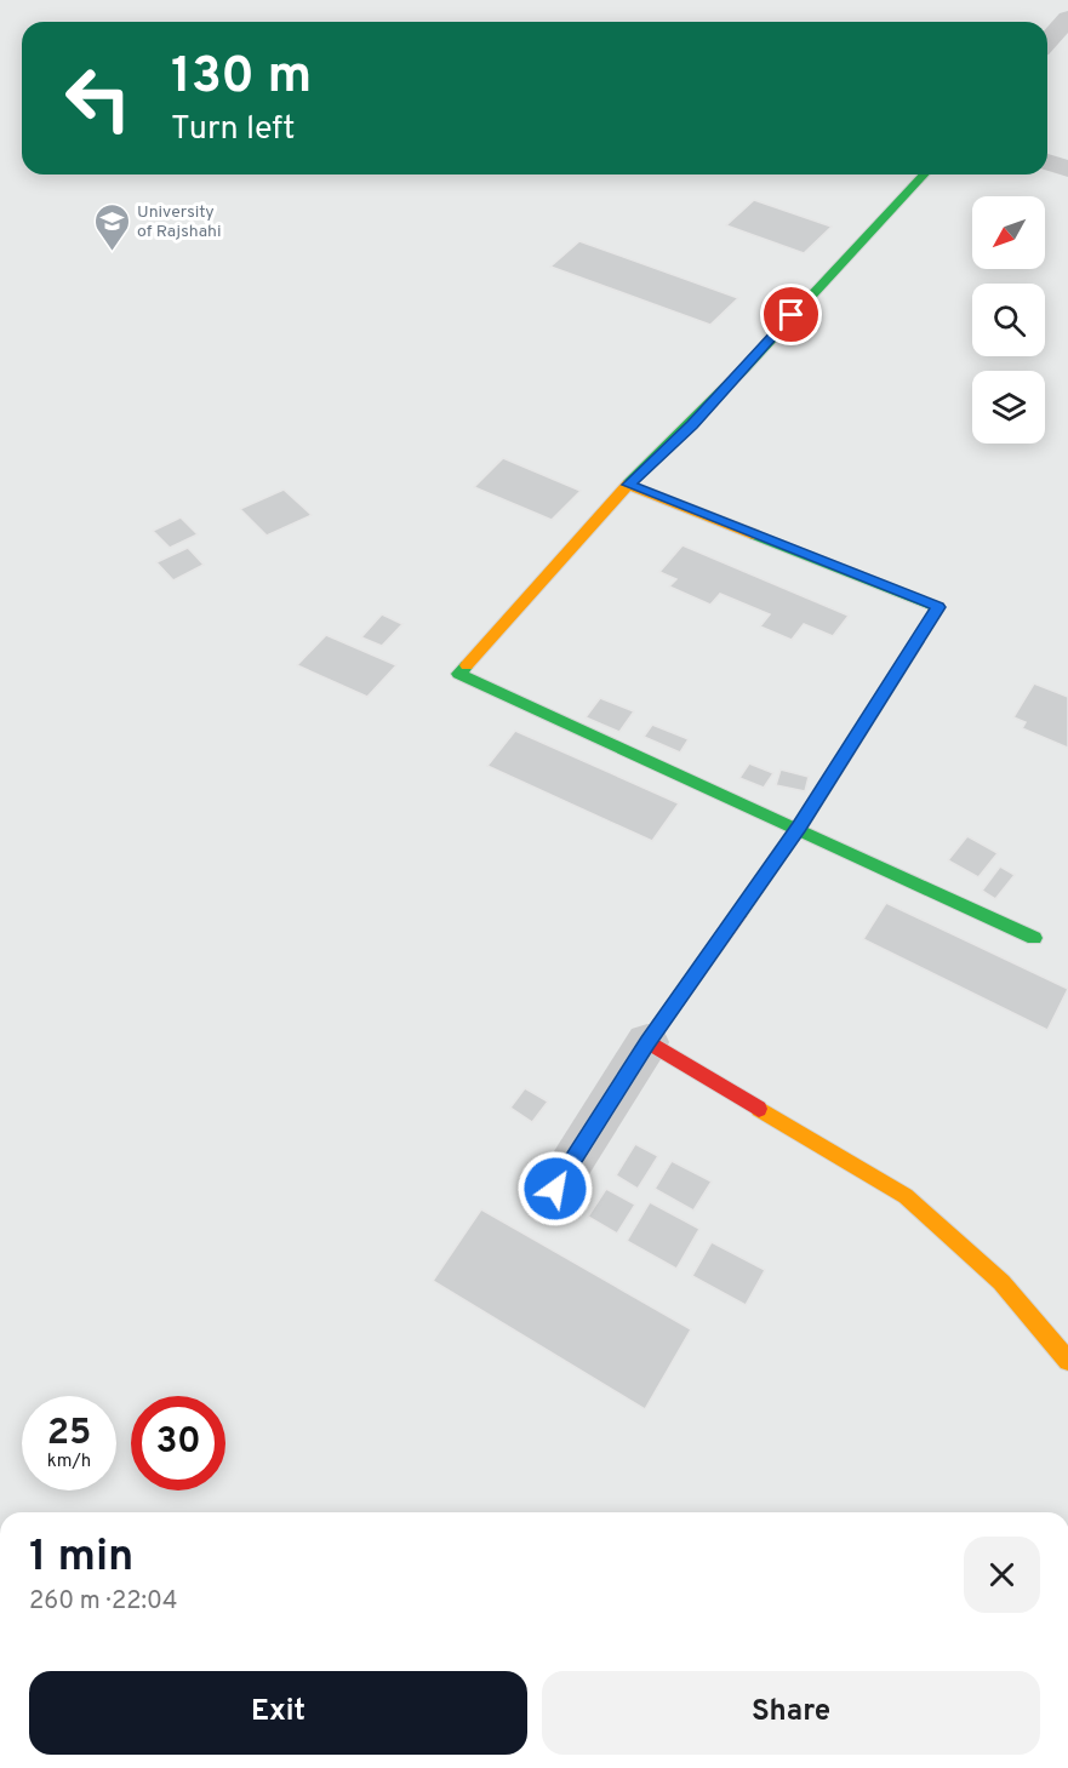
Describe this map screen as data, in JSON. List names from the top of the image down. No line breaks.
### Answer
{"places":{"school or university":["University of Rajshahi"]},"north":"bottom left","page":{"turn":["130 m","Turn left"],"speed":"25 km/h","limit":"30","heading":["1 min","260 m · 22:04"],"buttons":["Exit","Share"]}}
